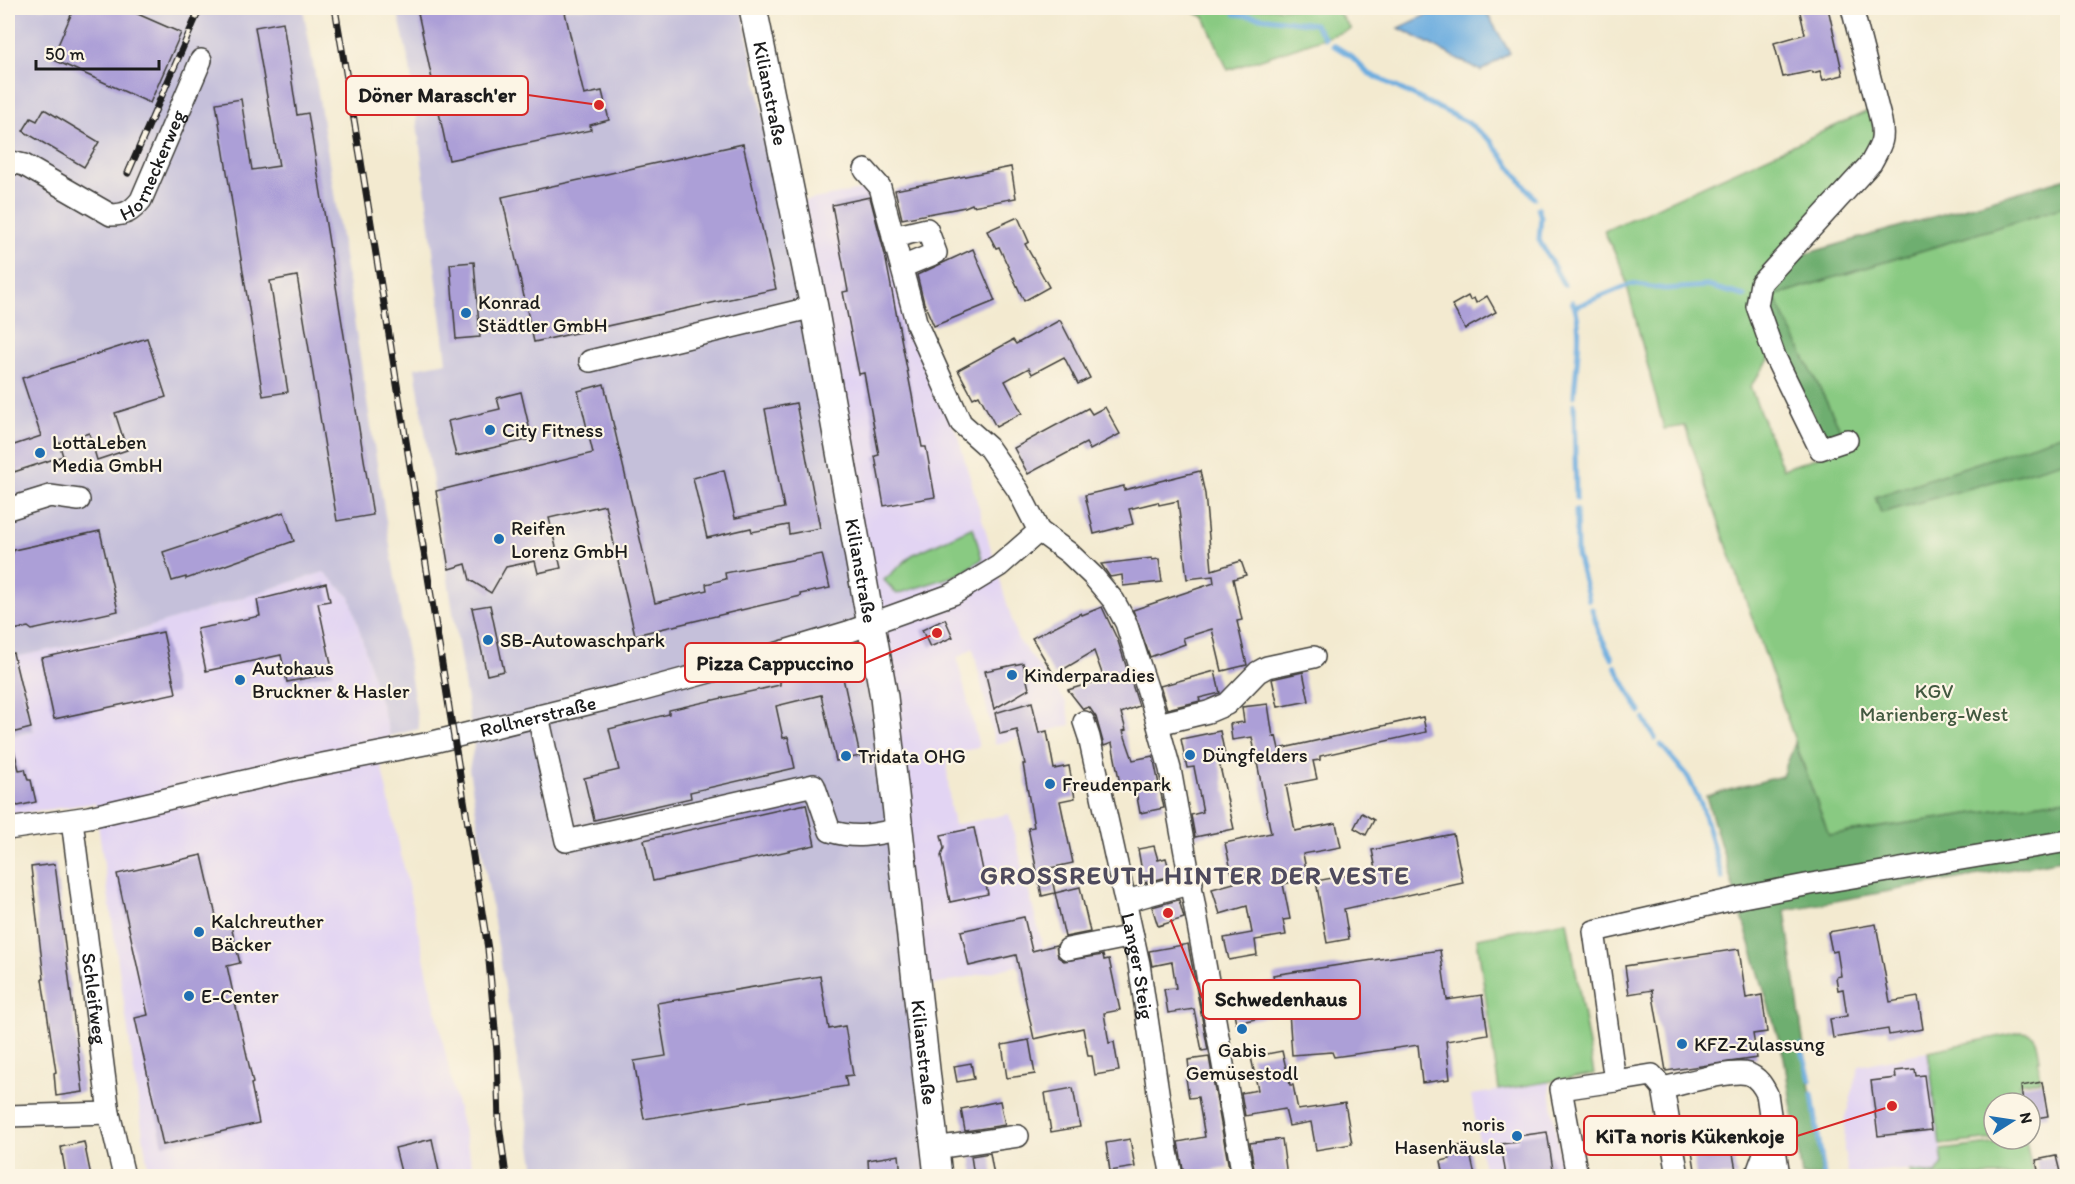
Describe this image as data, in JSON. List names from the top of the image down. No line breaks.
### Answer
{"streets":{"main road":["Kilianstraße"],"street":["Horneckerweg","Rollnerstraße","Langer Steig","Schleifweg"]},"crossings":[["Kilianstraße","Rollnerstraße"],["Rollnerstraße","Schleifweg"]],"districts":["GROSSREUTH HINTER DER VESTE"],"parks":["KGV Marienberg-West"],"places":["Döner Marasch'er","Konrad Städtler GmbH","City Fitness","LottaLeben Media GmbH","Reifen Lorenz GmbH","Pizza Cappuccino","SB-Autowaschpark","Kinderparadies","Autohaus Bruckner & Hasler","Düngfelders","Tridata OHG","Freudenpark","Schwedenhaus","Kalchreuther Bäcker","E-Center","Gabis Gemüsestodl","KFZ-Zulassung","KiTa noris Kükenkoje","noris Hasenhäusla"],"scale_bar":"50 m","north":"right"}
